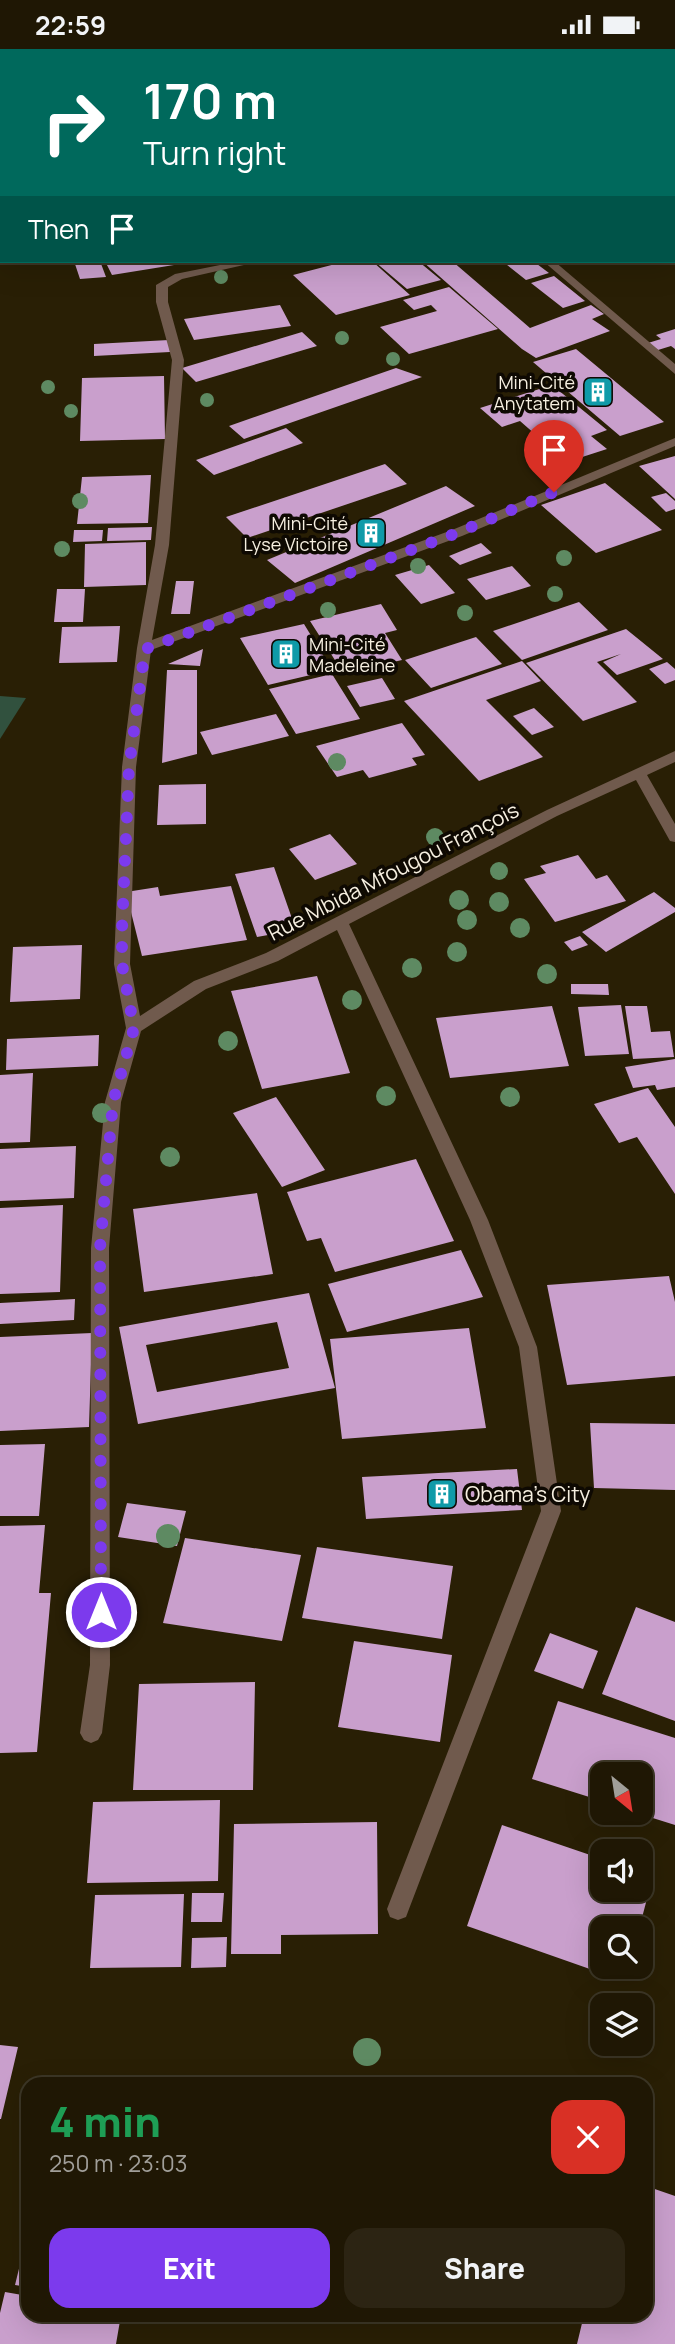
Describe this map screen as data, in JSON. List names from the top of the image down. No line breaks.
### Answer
{"streets":{"street":["Rue Mbida Mfougou François"]},"places":{"building":["Mini-Cité Anytatem","Mini-Cité Lyse Victoire","Mini-Cité Madeleine","Obama's City"]},"north":"bottom right","page":{"status":"22:59","turn":["170 m","Turn right"],"then":"Then","heading":["4 min","250 m · 23:03"],"buttons":["Exit","Share"]}}
